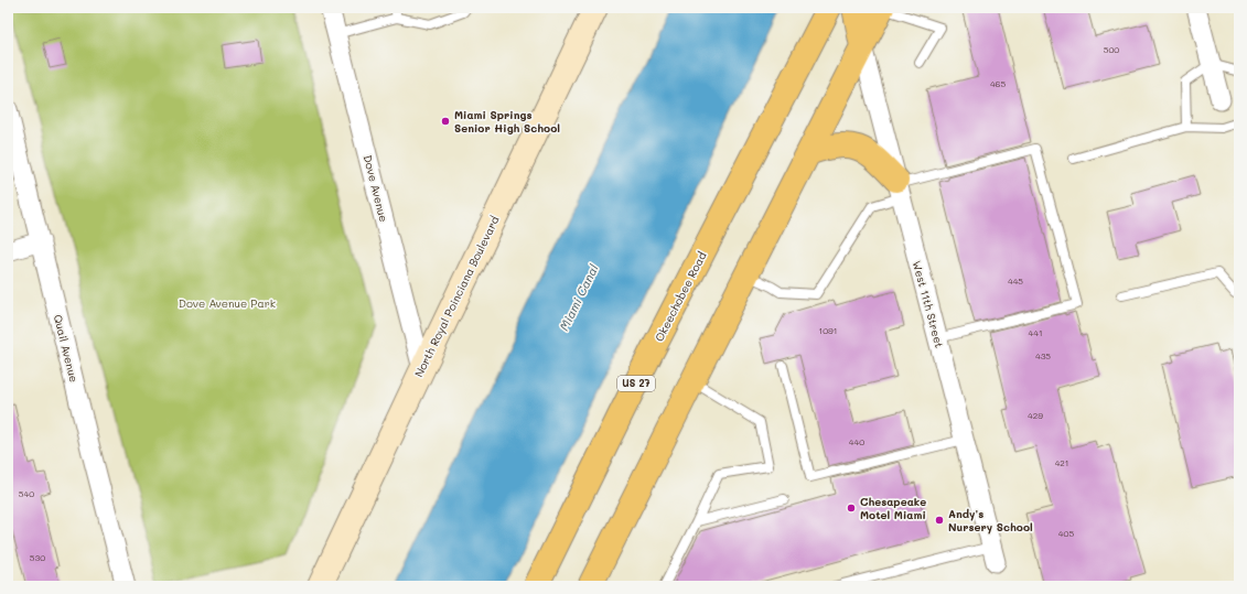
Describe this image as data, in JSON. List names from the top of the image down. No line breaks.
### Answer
{"streets":{"highway":["Okeechobee Road","US 27"],"street":["Dove Avenue","North Royal Poinciana Boulevard","West 11th Street","Quail Avenue"]},"crossings":[["Dove Avenue","North Royal Poinciana Boulevard"]],"water":["Miami Canal"],"parks":["Dove Avenue Park"],"places":["Miami Springs Senior High School","Chesapeake Motel Miami","Andy's Nursery School"],"house_numbers":["500","465","445","1091","441","435","429","440","421","540","405","530"]}
